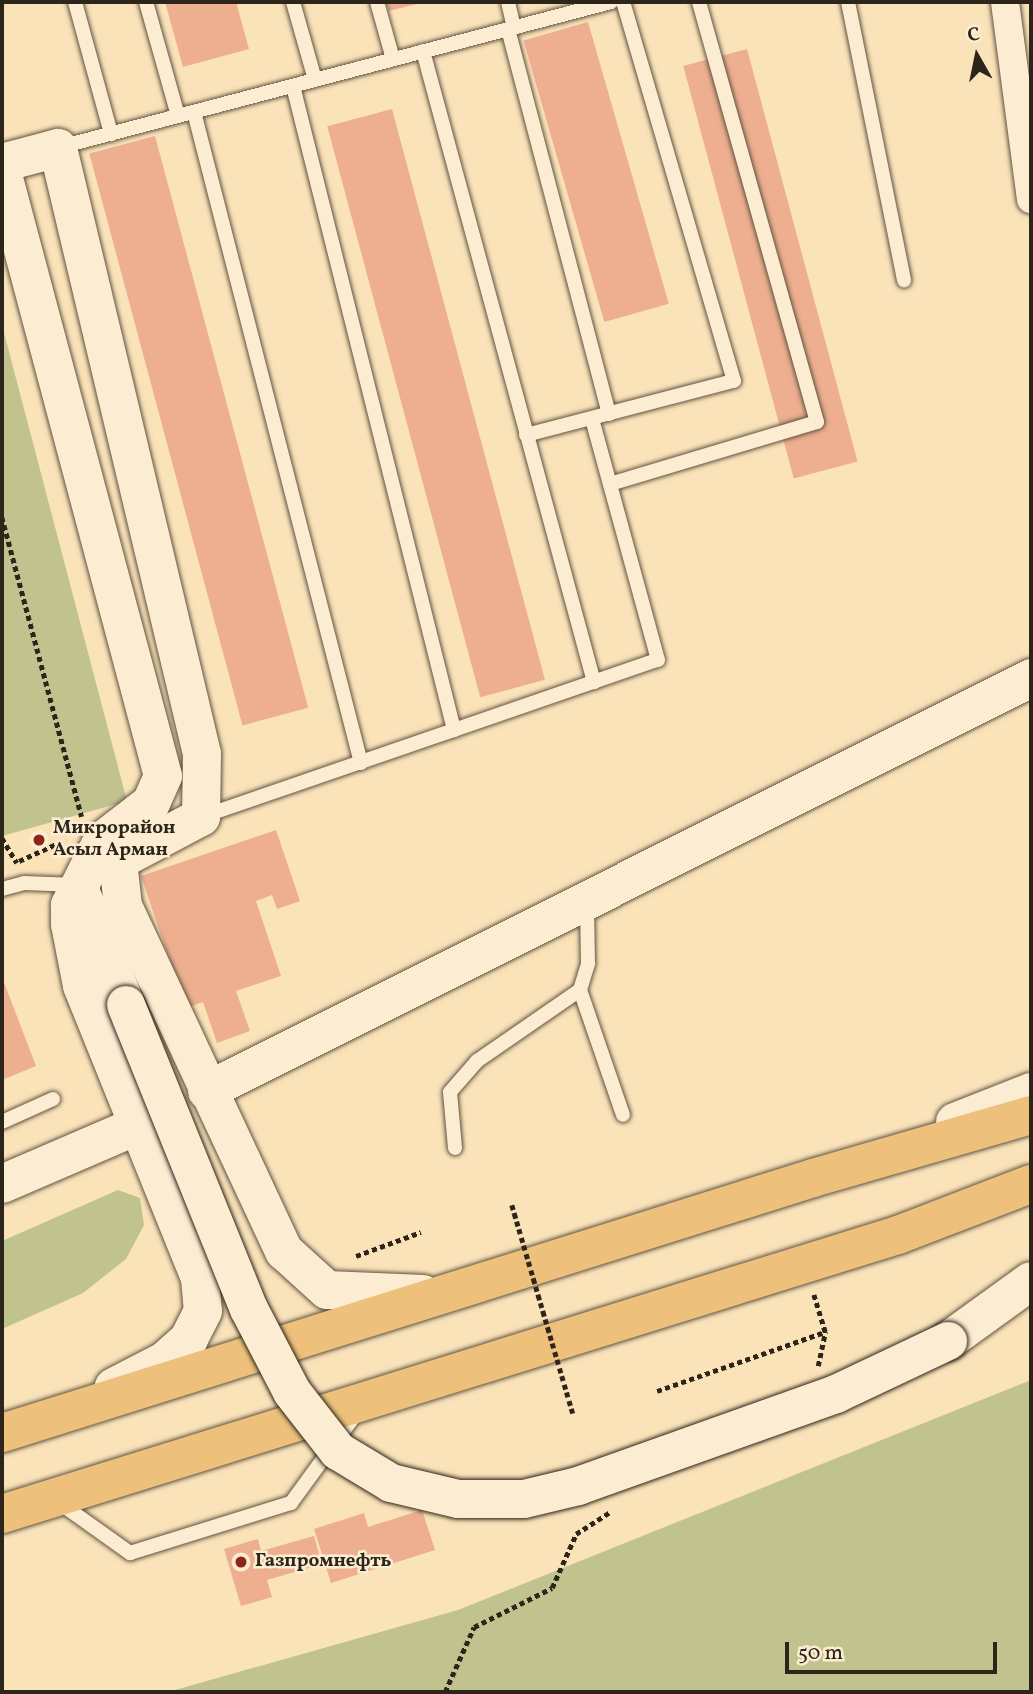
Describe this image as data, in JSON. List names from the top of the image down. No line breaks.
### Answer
{"places":["Микрорайон Асыл Арман","Газпромнефть"],"scale_bar":"50 m","north":"top"}
